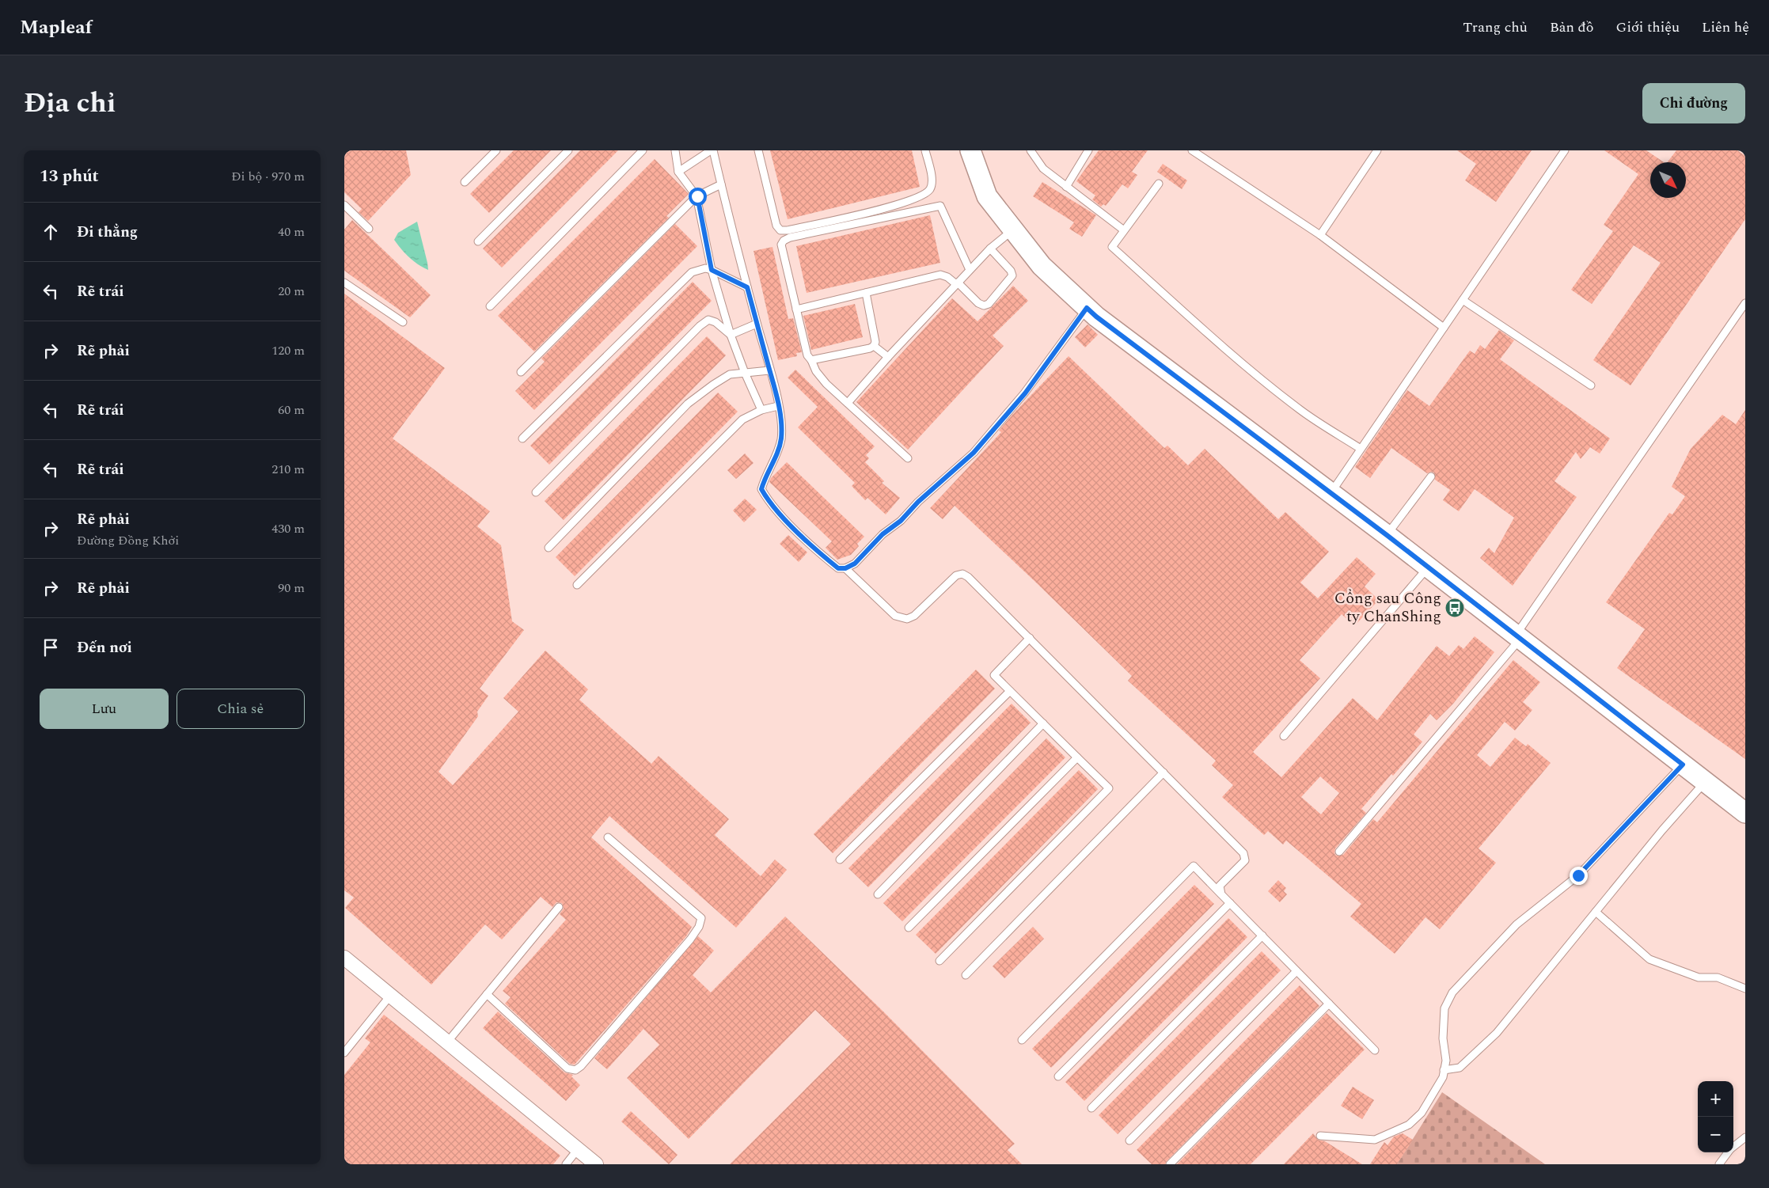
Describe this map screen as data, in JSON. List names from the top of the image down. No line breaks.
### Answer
{"places":{"bus stop":["Cổng sau Công ty ChanShing"]},"north":"bottom right","page":{"header":"Mapleaf","nav":["Trang chủ","Bản đồ","Giới thiệu","Liên hệ"],"title":"Địa chỉ","buttons":["Chỉ đường",["Lưu","Chia sẻ"]],"heading":["13 phút","Đi bộ · 970 m"],"list":[["Đi thẳng","40 m"],["Rẽ trái","20 m"],["Rẽ phải","120 m"],["Rẽ trái","60 m"],["Rẽ trái","210 m"],["Rẽ phải","Đường Đồng Khởi","430 m"],["Rẽ phải","90 m"],"Đến nơi"],"map_buttons":["+","−"]}}
